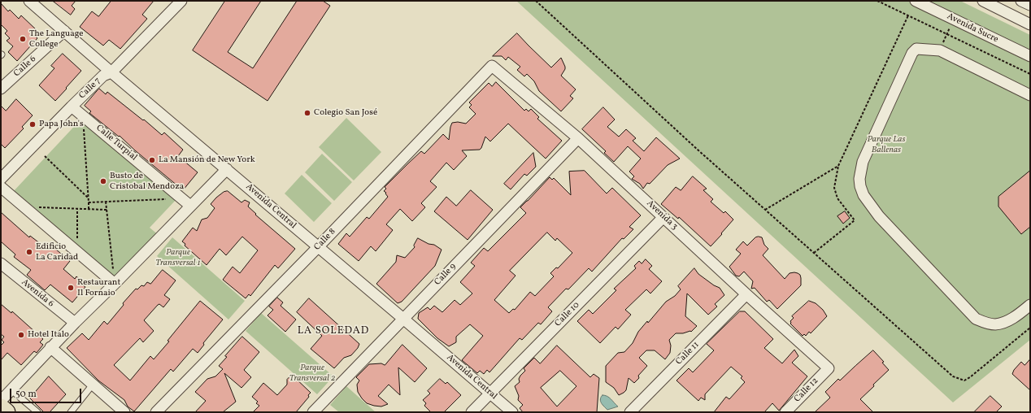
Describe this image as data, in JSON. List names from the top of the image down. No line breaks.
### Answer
{"streets":{"street":["Avenida Sucre","Calle 6","Calle 7","Calle Turpial","Avenida Central","Avenida 3","Calle 8","Calle 9","Avenida 6","Calle 10","Calle 11","Calle 12"]},"crossings":[["Calle 6","Avenida Central"],["Calle 7","Calle Turpial"],["Calle 7","Avenida Central"],["Avenida Central","Calle 8"],["Avenida Central","Calle 9"],["Avenida Central","Calle 10"],["Avenida 3","Calle 8"],["Avenida 3","Calle 9"],["Avenida 3","Calle 10"],["Avenida 3","Calle 11"],["Avenida 3","Calle 12"]],"districts":["LA SOLEDAD"],"parks":["Parque Las Ballenas","Parque Transversal 1","Parque Transversal 2"],"places":["The Language College","Colegio San José","Papa John's","La Mansión de New York","Busto de Cristobal Mendoza","Edificio La Caridad","Restaurant Il Fornaio","Hotel Italo"],"scale_bar":"50 m"}
